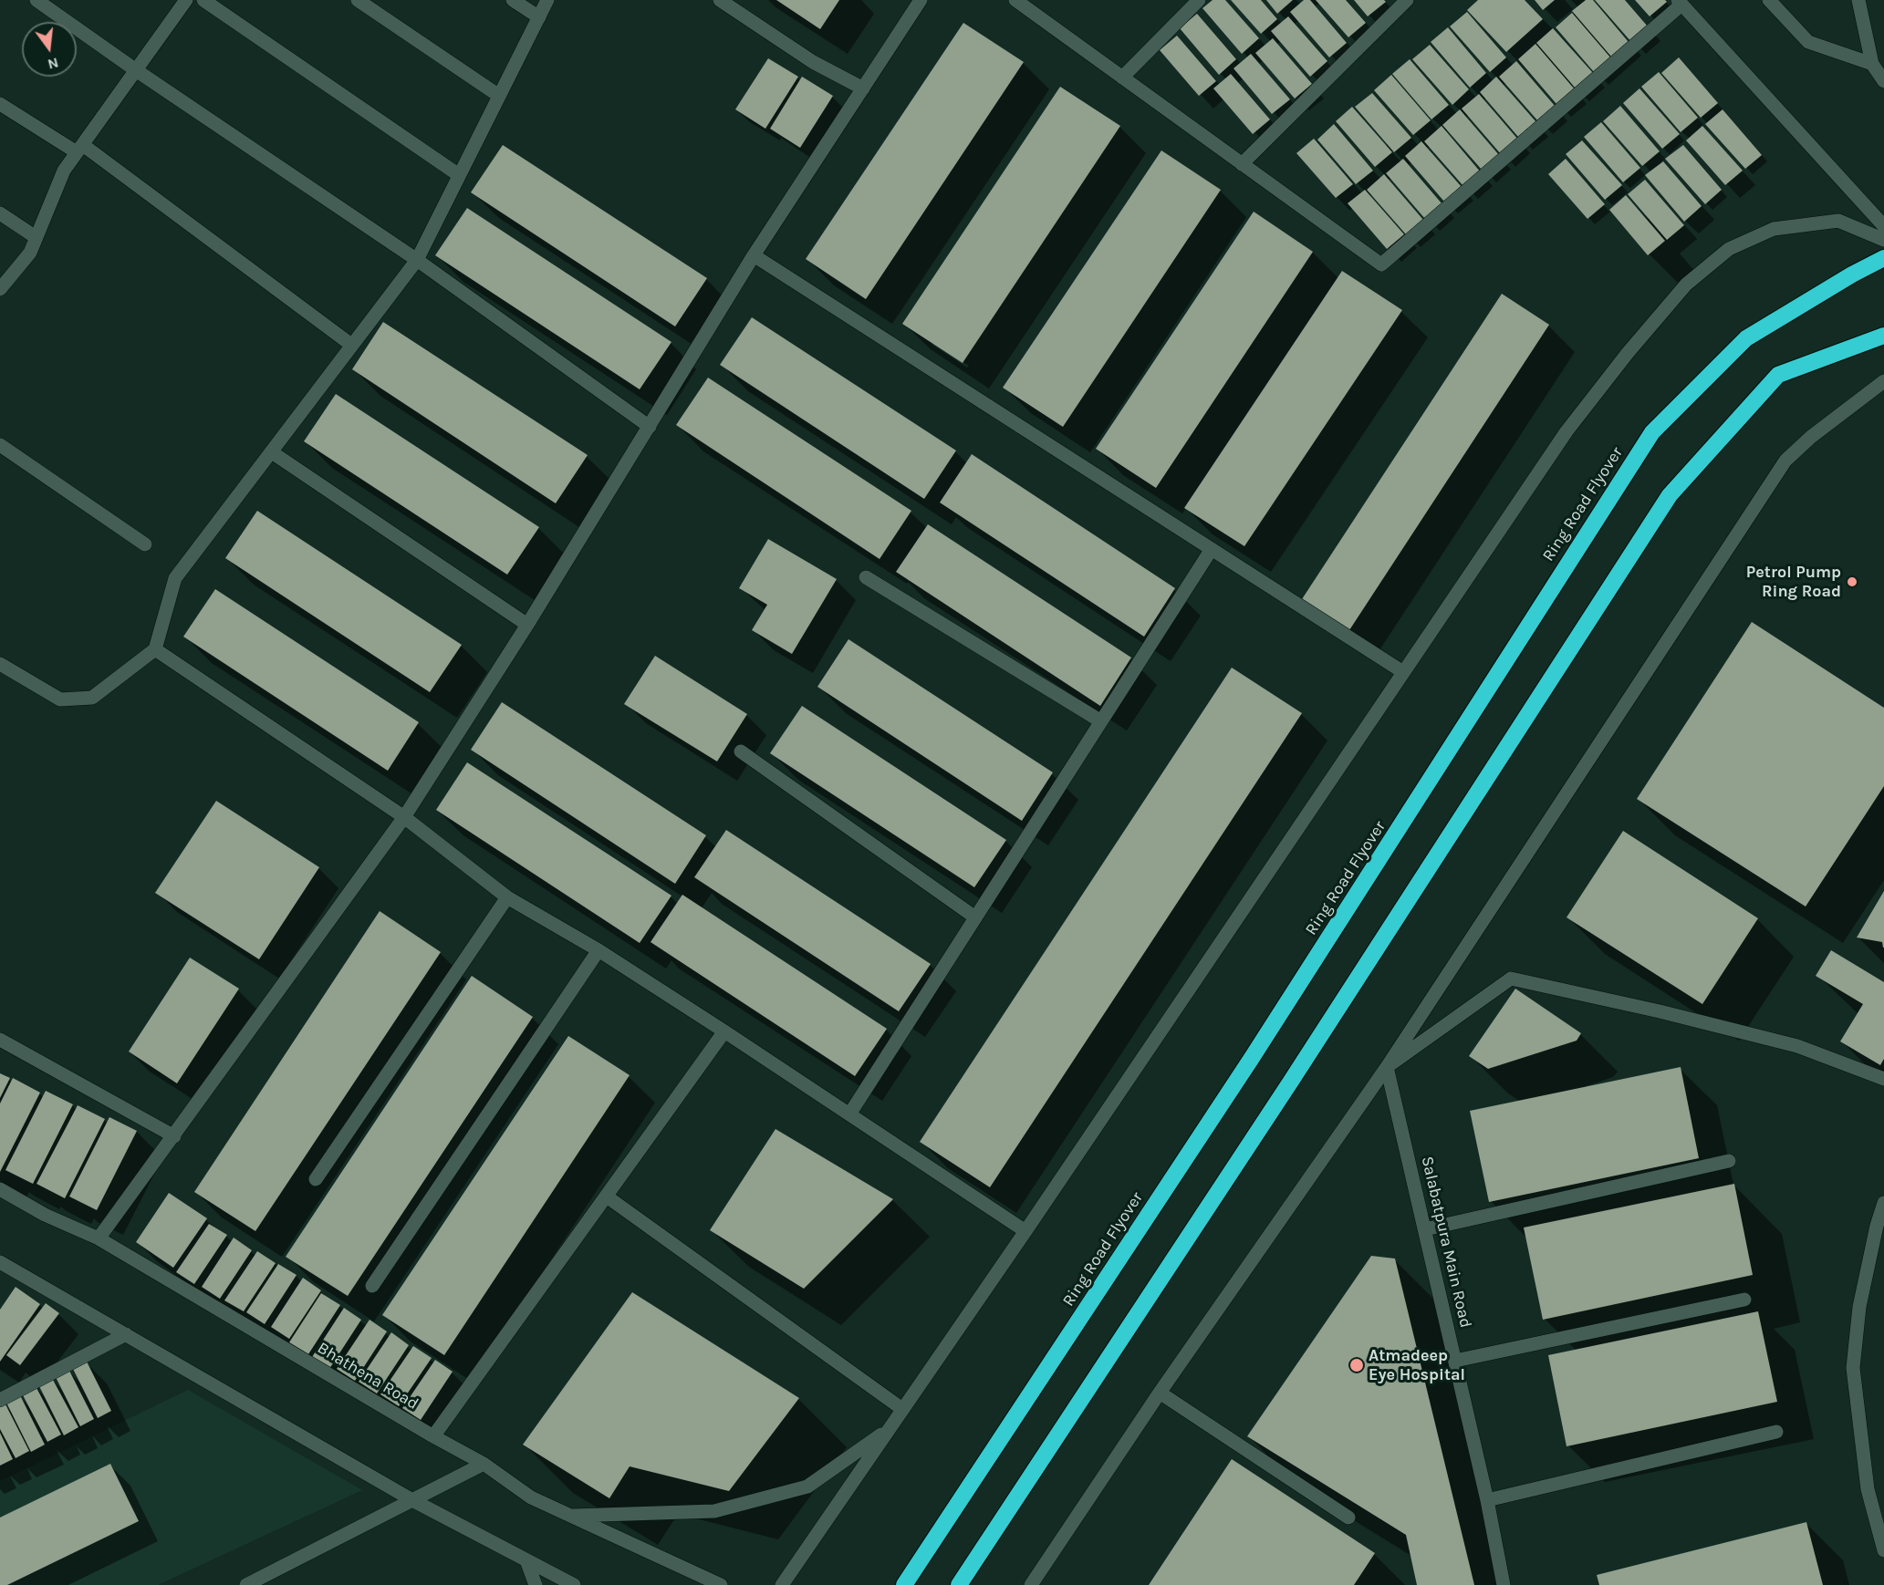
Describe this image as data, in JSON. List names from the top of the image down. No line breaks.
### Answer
{"streets":{"highway":["Ring Road Flyover"],"street":["Salabatpura Main Road","Bhathena Road"]},"places":["Petrol Pump Ring Road","Atmadeep Eye Hospital"],"north":"bottom"}
